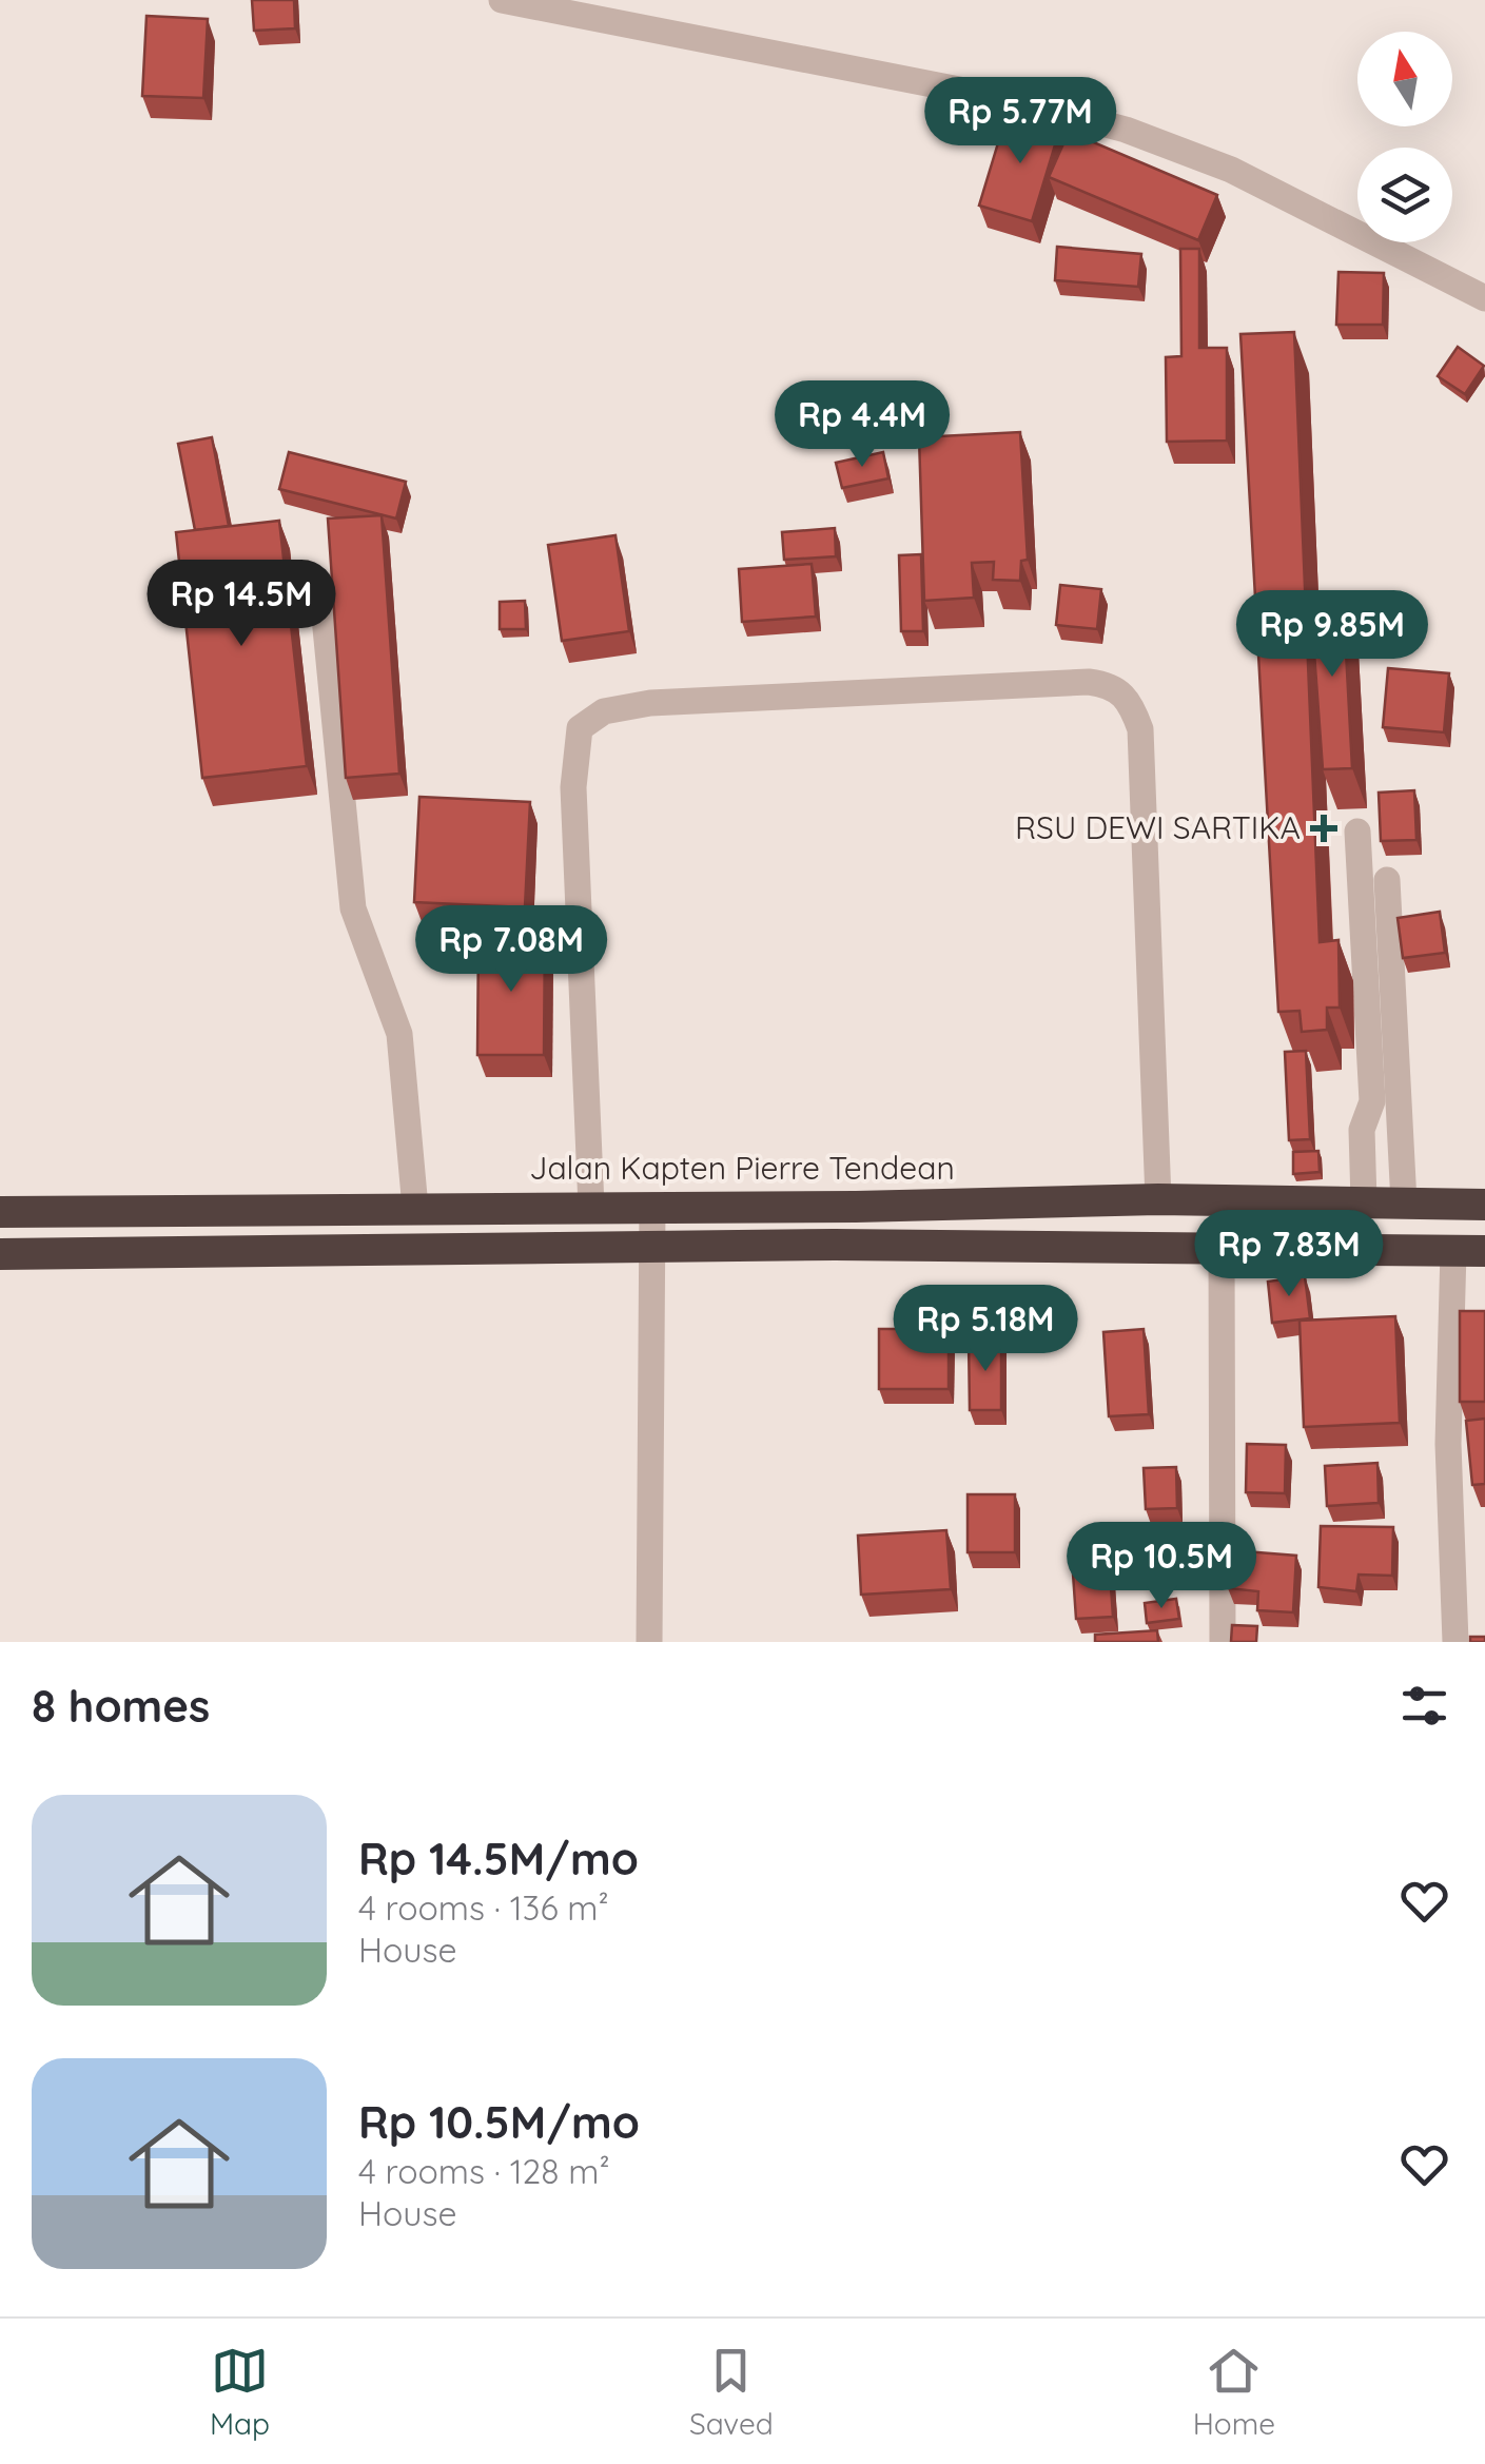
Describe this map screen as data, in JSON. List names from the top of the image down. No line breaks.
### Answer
{"streets":{"highway":["Jalan Kapten Pierre Tendean"]},"places":{"health":["RSU DEWI SARTIKA"]},"north":"top","page":{"price":["Rp 5.77M","Rp 4.4M","Rp 14.5M","Rp 9.85M","Rp 7.08M","Rp 7.83M","Rp 5.18M","Rp 10.5M"],"heading":"8 homes","list":[{"name":"Rp 14.5M/mo","note":"4 rooms · 136 m² · House"},{"name":"Rp 10.5M/mo","note":"4 rooms · 128 m² · House"}],"tabs":["Map","Saved","Home"]}}
